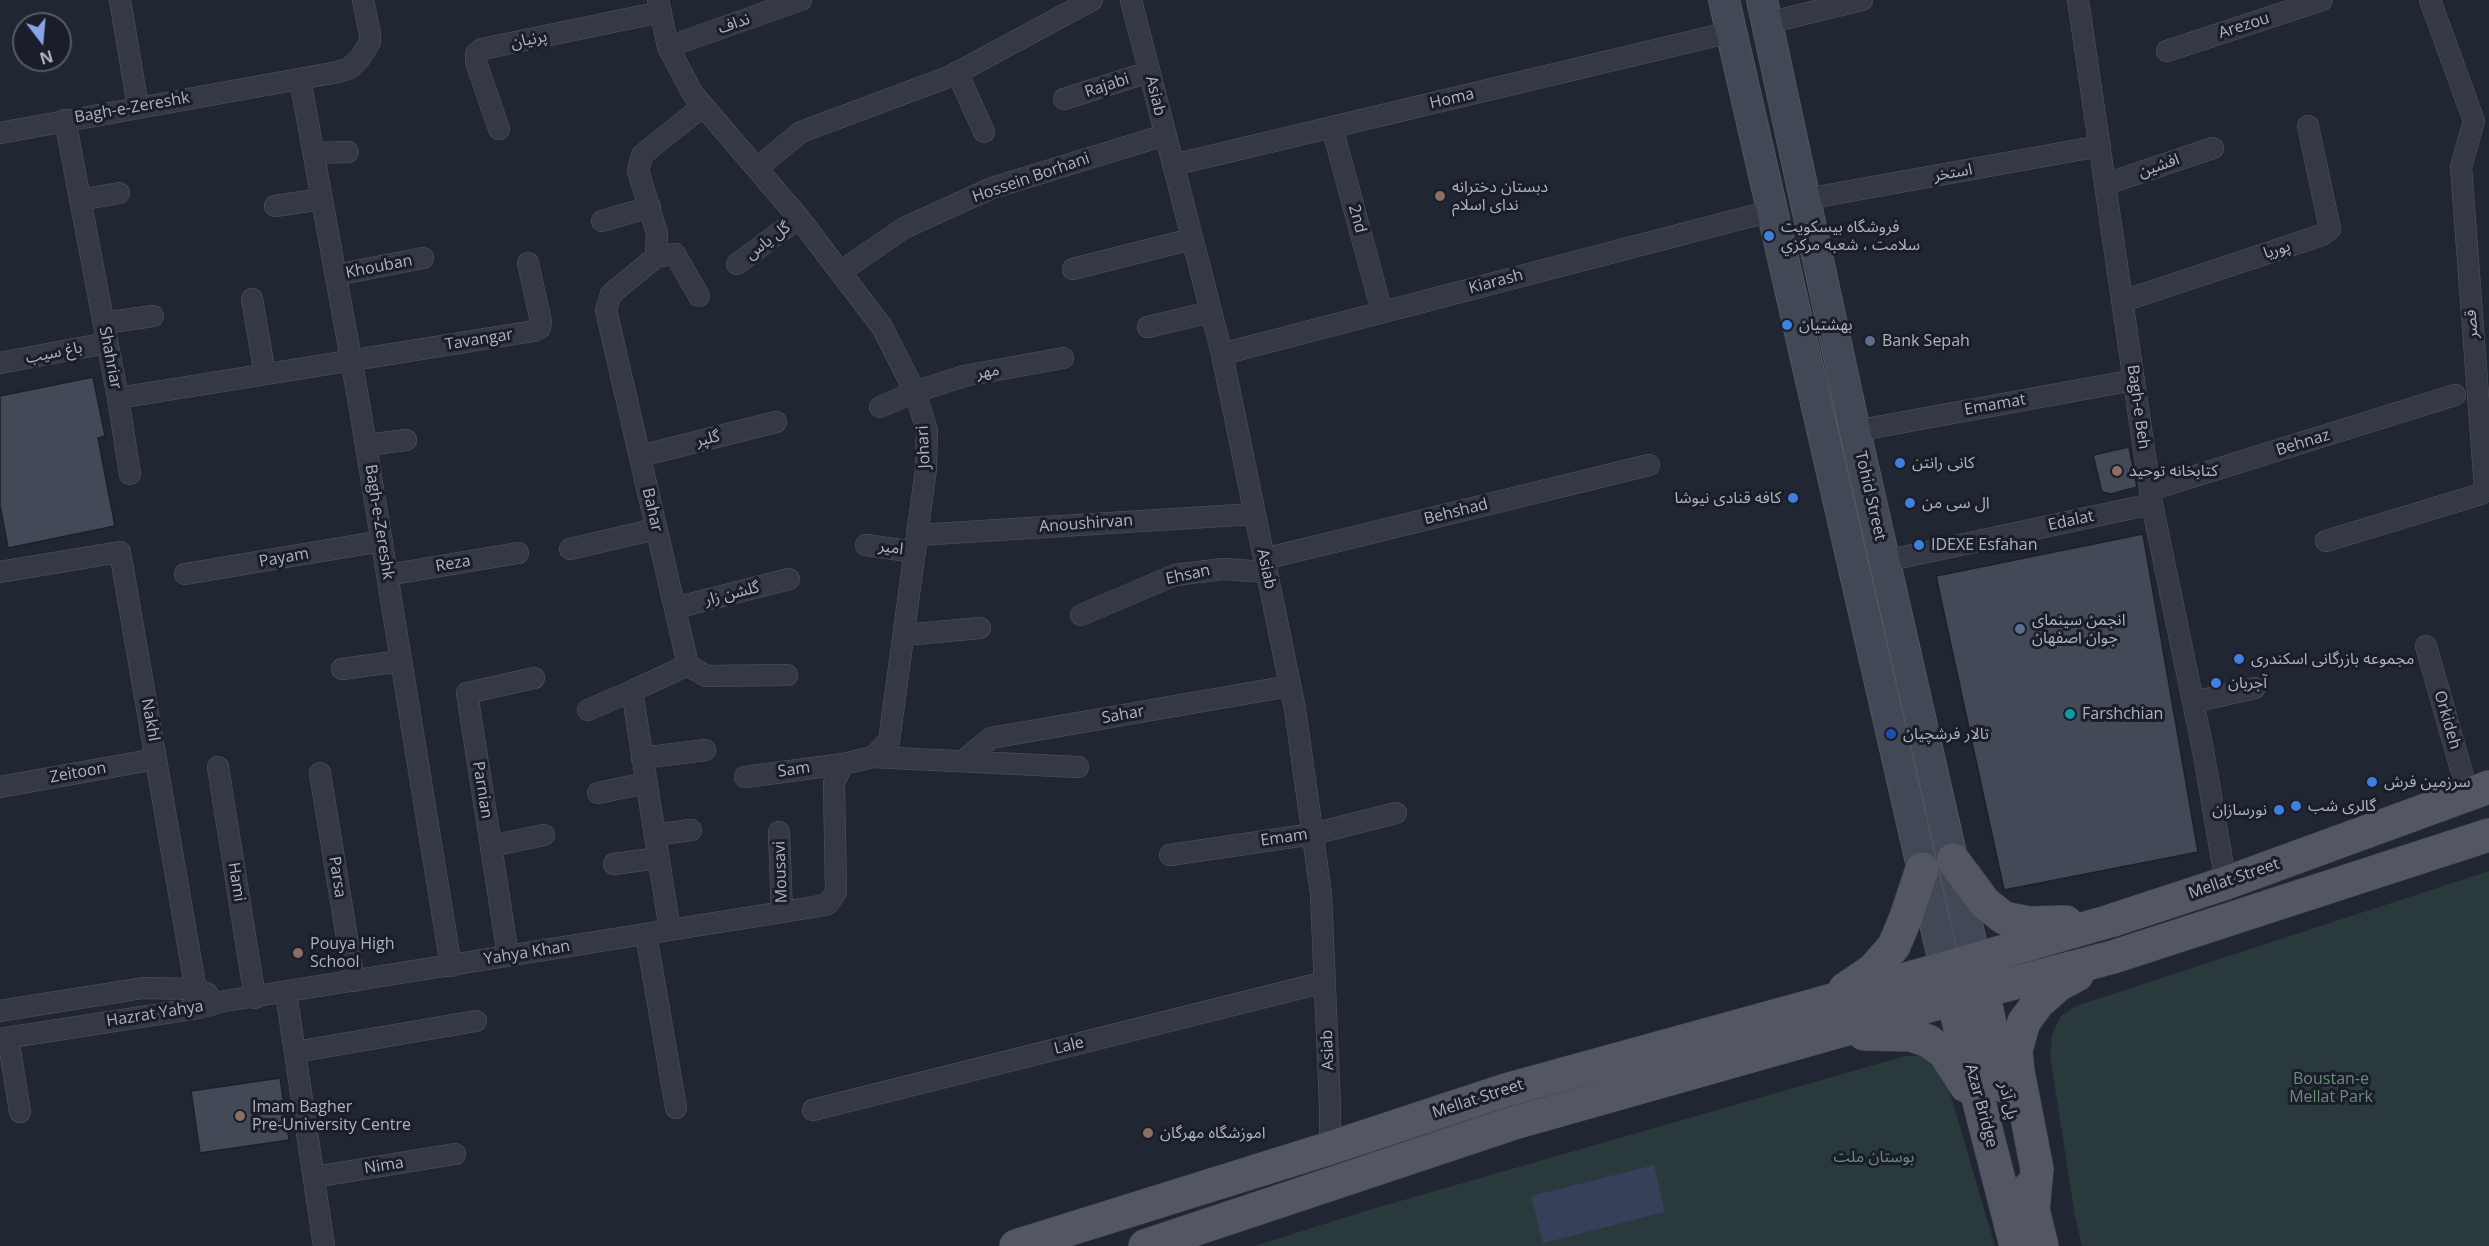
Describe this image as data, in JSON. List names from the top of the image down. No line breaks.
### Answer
{"streets":{"main road":["Tohid Street","Mellat Street","پل آذر","Azar Bridge"],"street":["نداف","Arezou","پرنیان","Rajabi","Asiab","Homa","Bagh-e-Zereshk","افشین","استخر","Hossein Borhani","2nd","گل یاس","پوریا","Khouban","Kiarash","قصر","Tavangar","باغ سیب","Shahriar","مهر","Emamat","Bagh-e Beh","گلپر","Behnaz","Johari","Bahar","Behshad","Edalat","Anoushirvan","امیر","Payam","Reza","Ehsan","گلشن زار","Sahar","Nakhl","Orkideh","Sam","Zeitoon","Parnian","Emam","Mousavi","Parsa","Hami","Yahya Khan","Hazrat Yahya","Lale","Nima"]},"crossings":[["نداف","Johari"],["پرنیان","Johari"],["Rajabi","Asiab"],["Asiab","Homa"],["Asiab","Hossein Borhani"],["Asiab","Kiarash"],["Asiab","Behshad"],["Asiab","Anoushirvan"],["Asiab","Ehsan"],["Asiab","Sahar"],["Asiab","Emam"],["Asiab","Mellat Street"],["Asiab","Lale"],["Homa","2nd"],["Homa","Tohid Street"],["Bagh-e-Zereshk","Khouban"],["Bagh-e-Zereshk","Tavangar"],["Bagh-e-Zereshk","Shahriar"],["Bagh-e-Zereshk","Payam"],["Bagh-e-Zereshk","Reza"],["Bagh-e-Zereshk","Yahya Khan"],["افشین","Bagh-e Beh"],["استخر","Bagh-e Beh"],["استخر","Tohid Street"],["Hossein Borhani","Johari"],["2nd","Kiarash"],["گل یاس","Johari"],["پوریا","Bagh-e Beh"],["Kiarash","Tohid Street"],["Tavangar","Shahriar"],["باغ سیب","Shahriar"],["مهر","Johari"],["Emamat","Bagh-e Beh"],["Emamat","Tohid Street"],["Bagh-e Beh","Behnaz"],["Bagh-e Beh","Edalat"],["Bagh-e Beh","Mellat Street"],["گلپر","Bahar"],["Behnaz","Edalat"],["Johari","Anoushirvan"],["Johari","امیر"],["Tohid Street","Edalat"],["Tohid Street","Mellat Street"],["Tohid Street","پل آذر"],["Tohid Street","Azar Bridge"],["Bahar","گلشن زار"],["Behshad","Ehsan"],["Anoushirvan","امیر"],["Nakhl","Zeitoon"],["Nakhl","Hazrat Yahya"],["Orkideh","Mellat Street"],["Sam","Yahya Khan"],["Parnian","Yahya Khan"],["Mousavi","Yahya Khan"],["Parsa","Yahya Khan"],["Mellat Street","پل آذر"],["Mellat Street","Azar Bridge"],["Hami","Yahya Khan"],["Yahya Khan","Hazrat Yahya"],["پل آذر","Azar Bridge"]],"parks":["Boustan-e Mellat Park","بوستان ملت"],"places":["دبستان دخترانه ندای اسلام","فروشگاه بيسكويت سلامت ، شعبه مركزي","بهشتیان","Bank Sepah","کانی رانتن","کتابخانه توحید","کافه قنادی نیوشا","ال سی من","IDEXE Esfahan","انجمن سینمای جوان اصفهان","مجموعه بازرگانی اسکندری","آجربان","Farshchian","تالار فرشچیان","سرزمین فرش","گالری شب","نورسازان","Pouya High School","Imam Bagher Pre-University Centre","اموزشگاه مهرگان"],"north":"bottom"}
